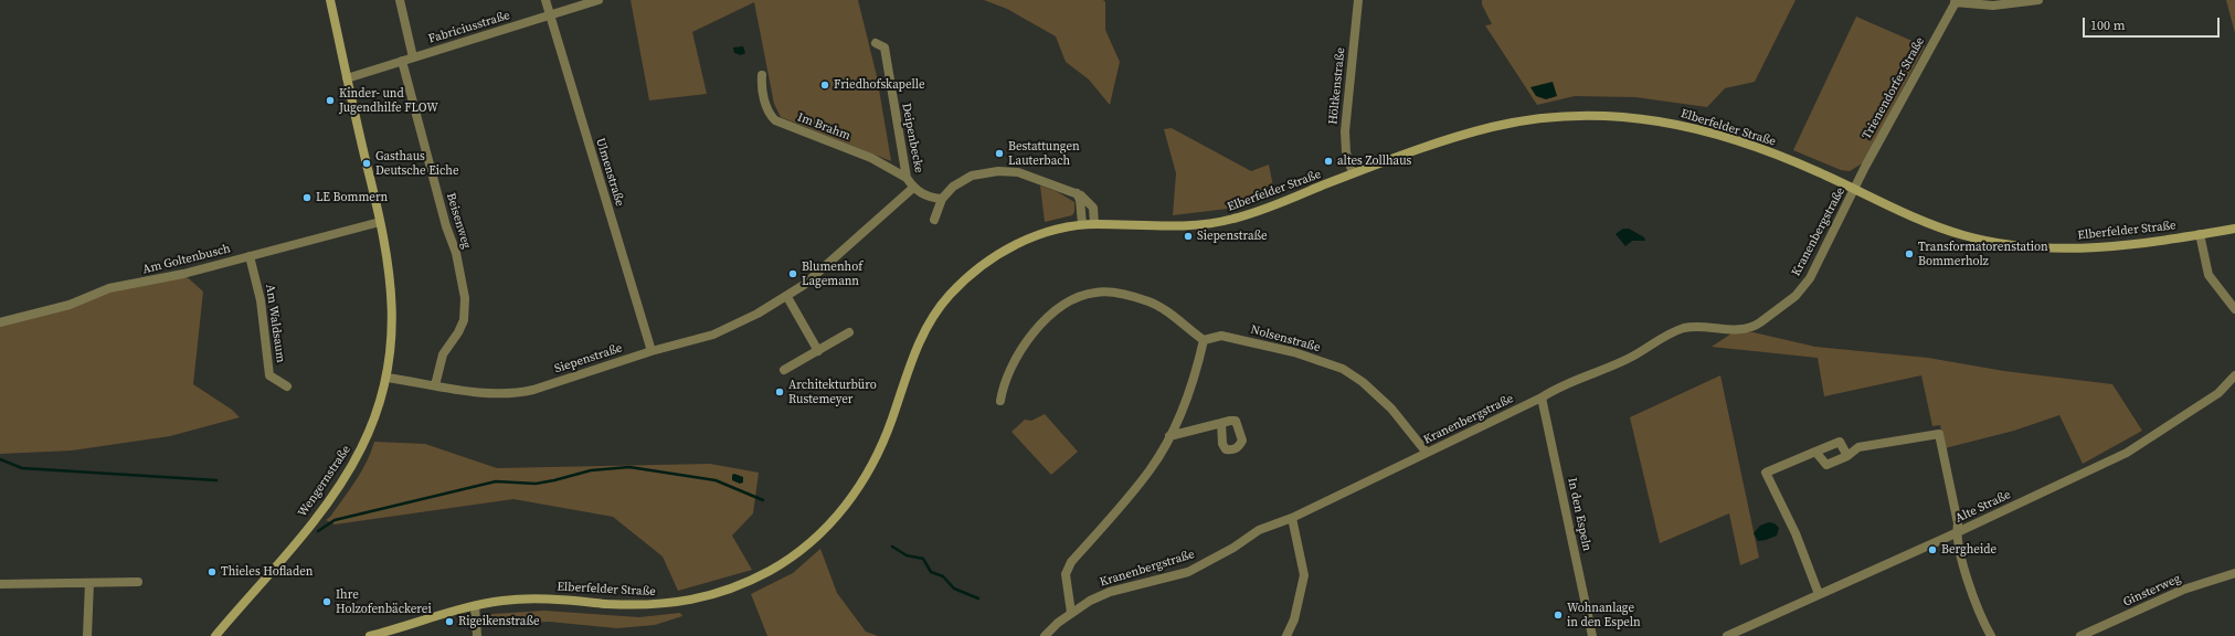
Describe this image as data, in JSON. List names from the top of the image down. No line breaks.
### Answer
{"streets":{"main road":["Elberfelder Straße","Wengernstraße"],"street":["Fabriciusstraße","Höltkenstraße","Trienendorfer Straße","Im Brahm","Deipenbecke","Ulmenstraße","Beisenweg","Kranenbergstraße","Am Goltenbusch","Am Waldsaum","Nolsenstraße","Siepenstraße","Alte Straße","In den Espeln","Ginsterweg"]},"crossings":[["Fabriciusstraße","Ulmenstraße"],["Fabriciusstraße","Beisenweg"],["Fabriciusstraße","Wengernstraße"],["Höltkenstraße","Elberfelder Straße"],["Trienendorfer Straße","Elberfelder Straße"],["Trienendorfer Straße","Kranenbergstraße"],["Im Brahm","Deipenbecke"],["Elberfelder Straße","Kranenbergstraße"],["Deipenbecke","Siepenstraße"],["Ulmenstraße","Siepenstraße"],["Beisenweg","Siepenstraße"],["Kranenbergstraße","Nolsenstraße"],["Kranenbergstraße","In den Espeln"],["Am Goltenbusch","Am Waldsaum"],["Am Goltenbusch","Wengernstraße"],["Siepenstraße","Wengernstraße"]],"places":["Friedhofskapelle","Kinder- und Jugendhilfe FLOW","Bestattungen Lauterbach","altes Zollhaus","Gasthaus Deutsche Eiche","LE Bommern","Siepenstraße","Transformatorenstation Bommerholz","Blumenhof Lagemann","Architekturbüro Rustemeyer","Bergheide","Thieles Hofladen","Ihre Holzofenbäckerei","Wohnanlage in den Espeln","Rigeikenstraße"],"scale_bar":"100 m"}
